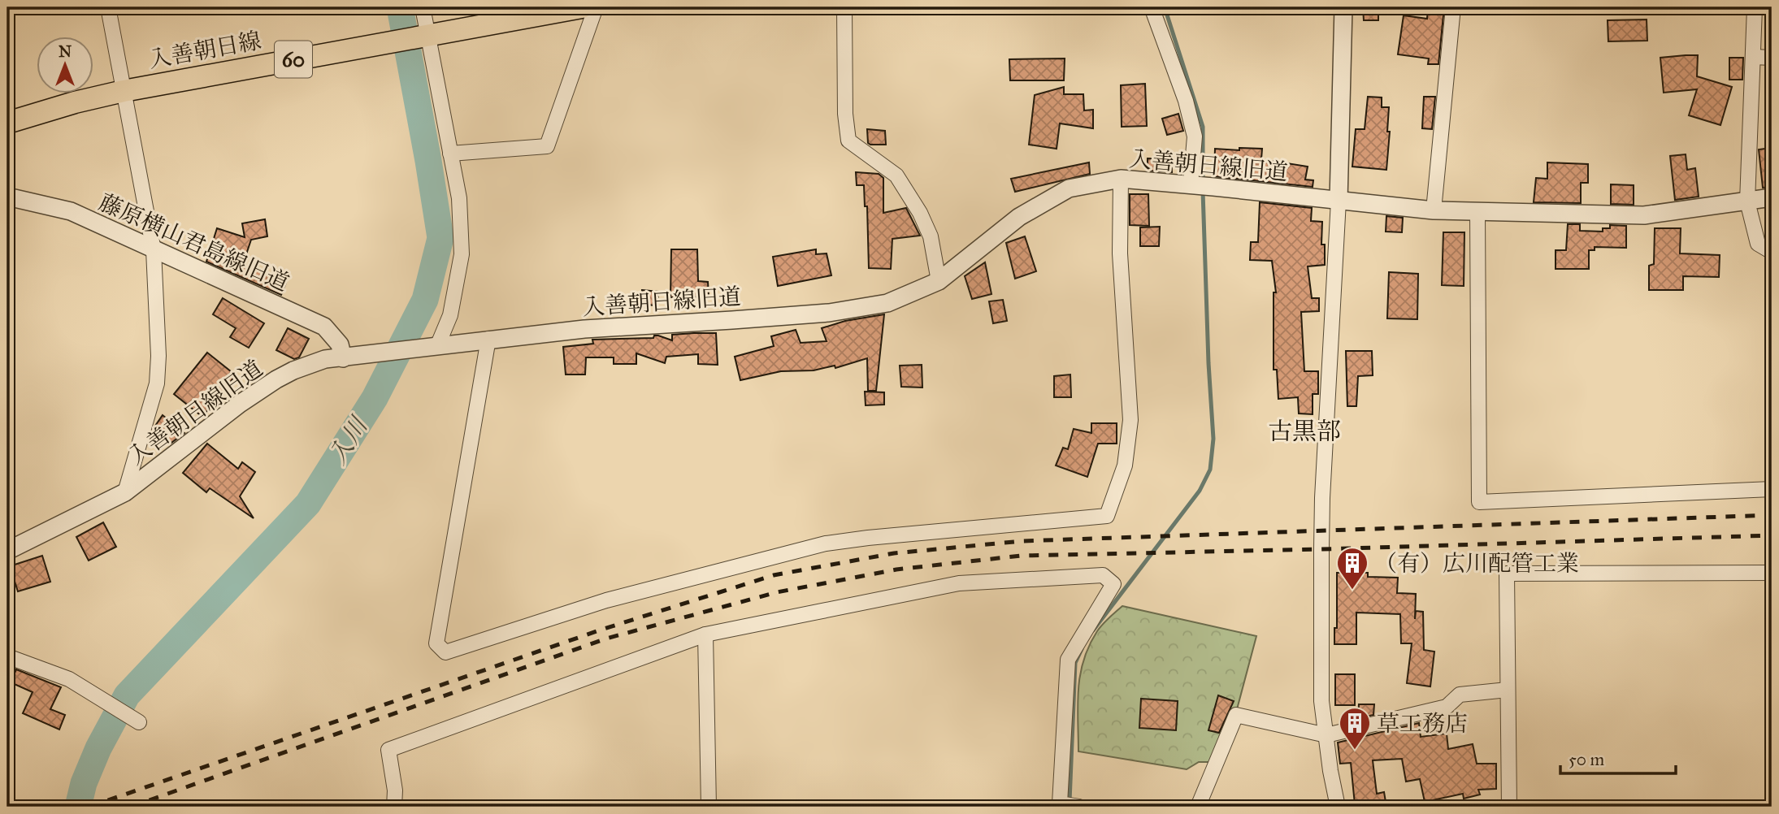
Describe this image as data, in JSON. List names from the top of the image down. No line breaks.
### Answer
{"streets":{"main road":["入善朝日線","60"],"street":["入善朝日線旧道","藤原横山君島線旧道"]},"crossings":[["入善朝日線旧道","藤原横山君島線旧道"]],"districts":["古黒部"],"water":["入川"],"places":{"building":["（有）広川配管工業","草工務店"]},"scale_bar":"50 m","north":"top"}
